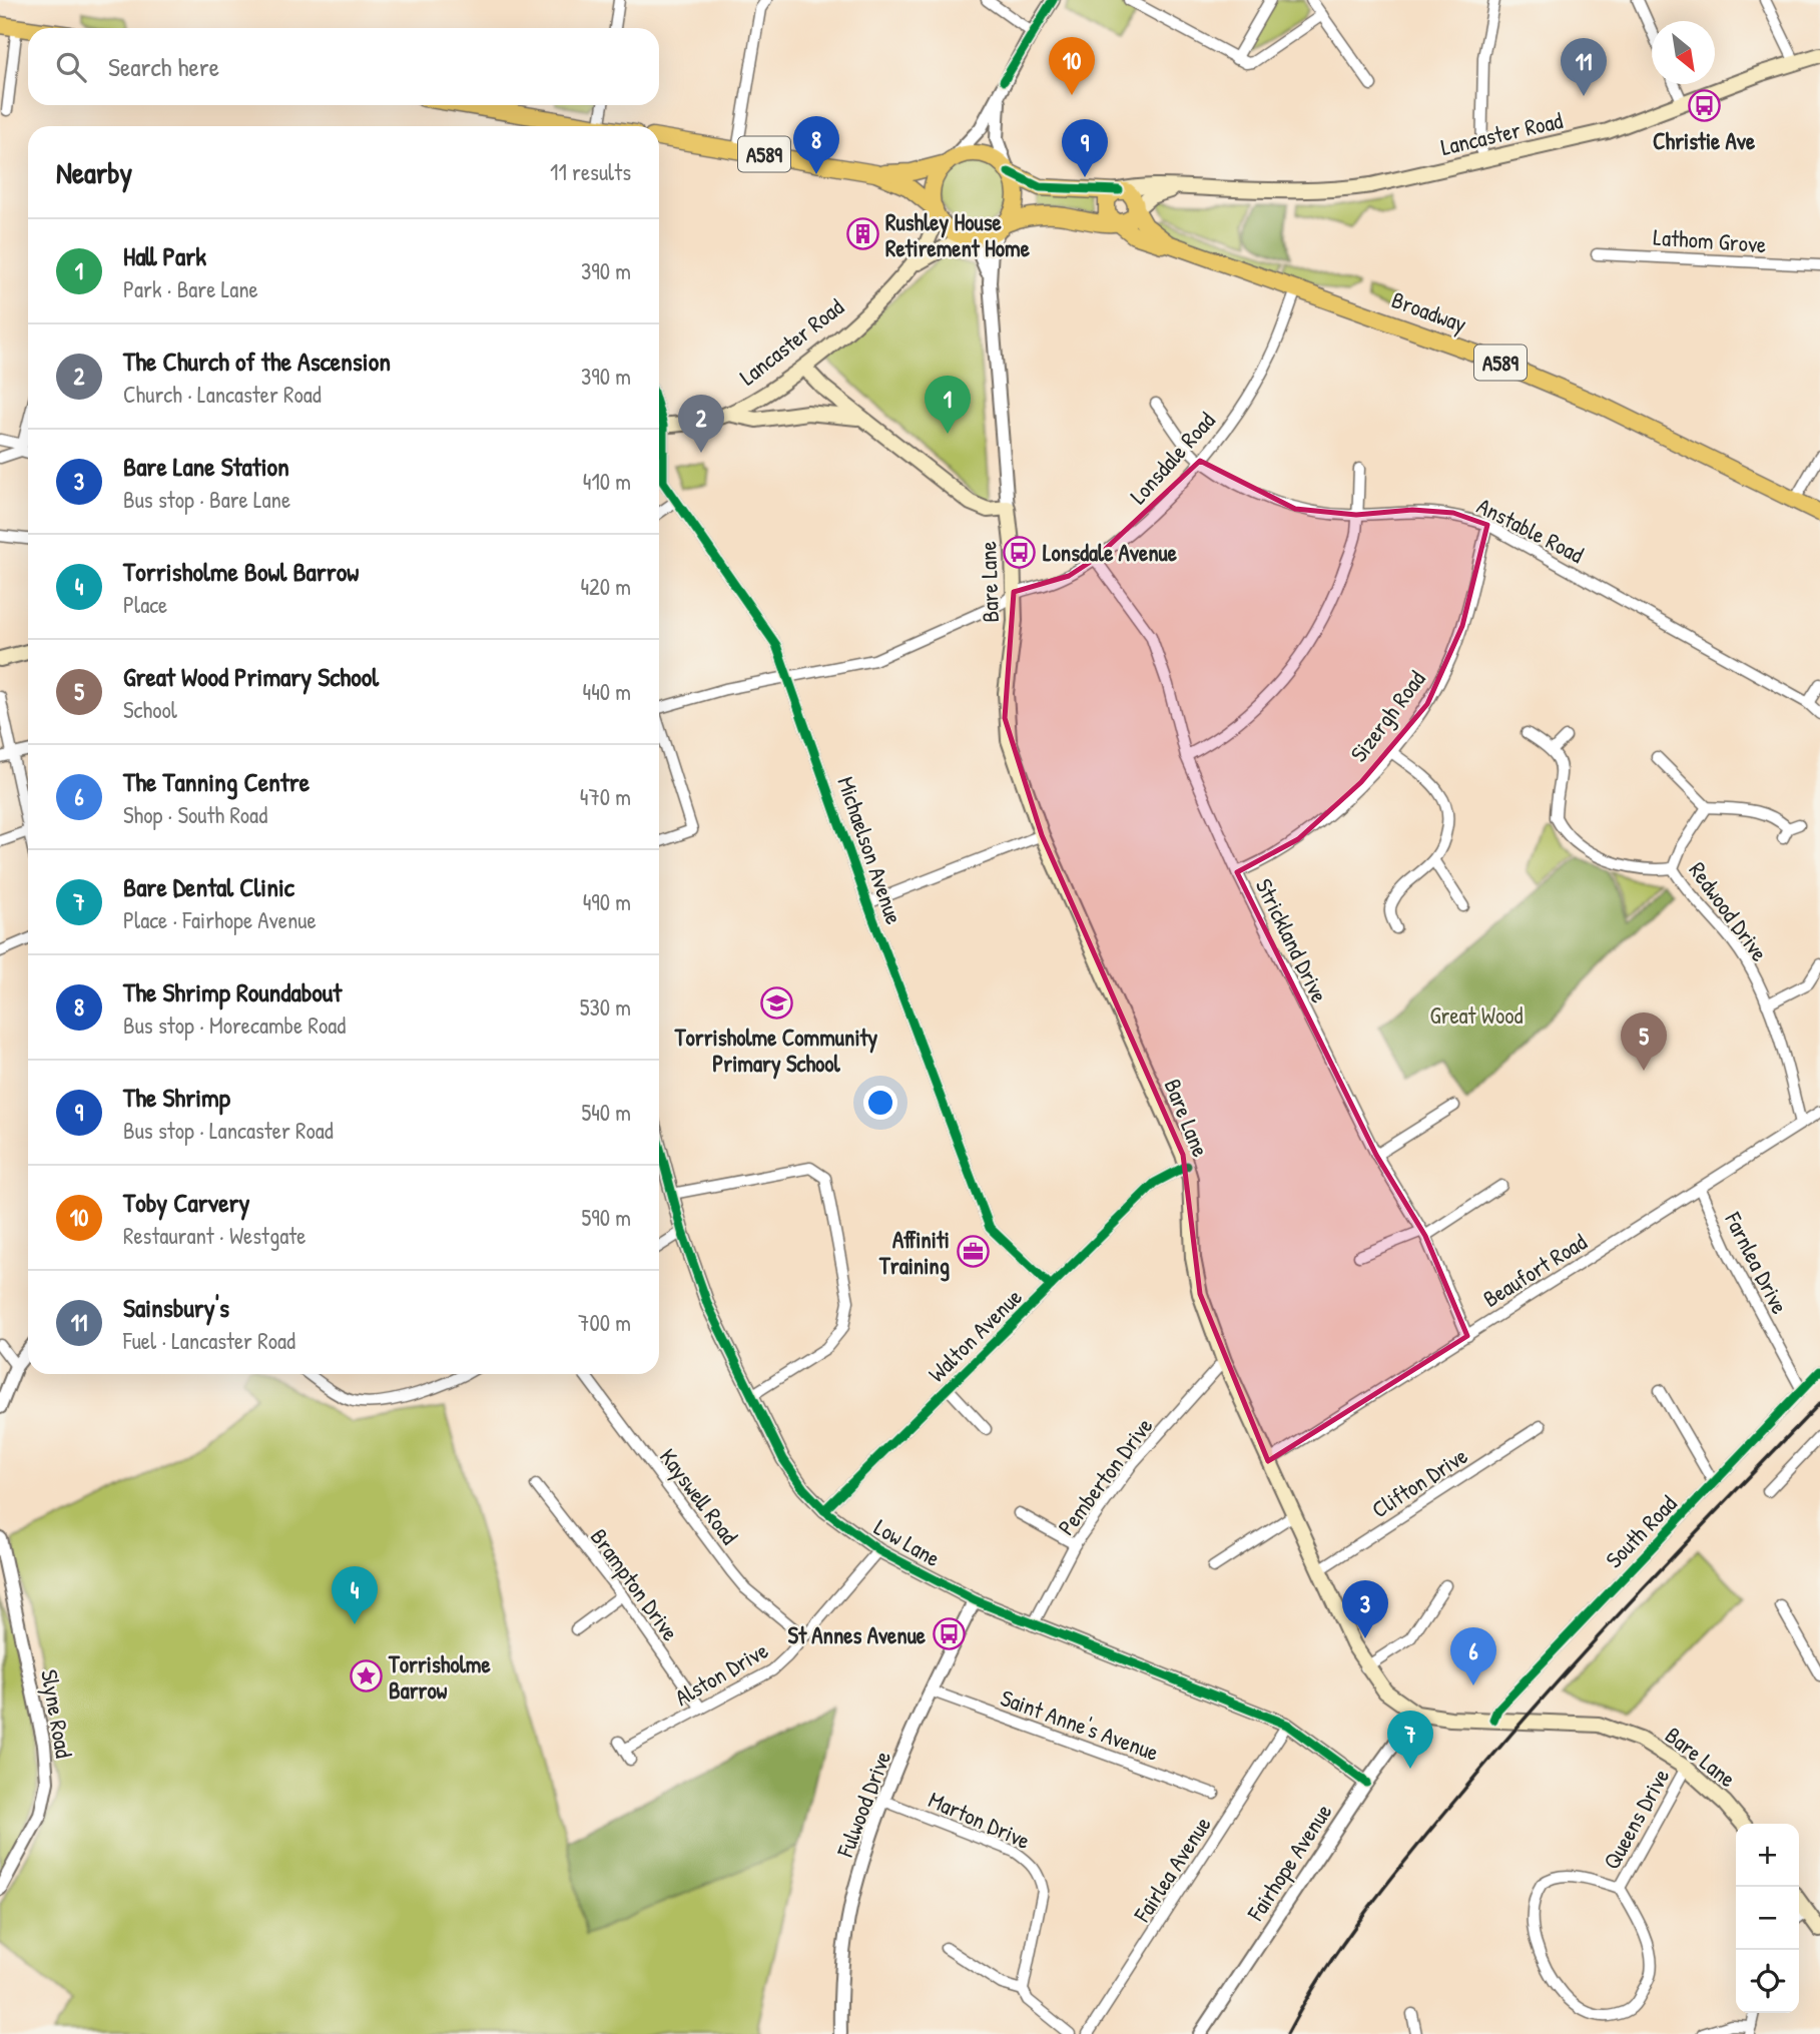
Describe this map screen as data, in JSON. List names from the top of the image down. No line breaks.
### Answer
{"streets":{"main road":["Lancaster Road","A589","Broadway","Bare Lane"],"street":["Lathom Grove","Lonsdale Road","Anstable Road","Sizergh Road","Michaelson Avenue","Redwood Drive","Strickland Drive","Farnlea Drive","Beaufort Road","Walton Avenue","Pemberton Drive","Clifton Drive","Kayswell Road","South Road","Low Lane","Brampton Drive","Alston Drive","Slyne Road","Saint Anne's Avenue","Fulwood Drive","Queens Drive","Marton Drive","Fairhope Avenue","Fairlea Avenue"]},"crossings":[["Lancaster Road","A589"],["Lancaster Road","Broadway"],["Lancaster Road","Bare Lane"],["A589","Broadway"],["Broadway","Lonsdale Road"],["Lonsdale Road","Anstable Road"],["Lonsdale Road","Bare Lane"],["Lonsdale Road","Strickland Drive"],["Anstable Road","Sizergh Road"],["Bare Lane","Beaufort Road"],["Bare Lane","Walton Avenue"],["Bare Lane","Pemberton Drive"],["Bare Lane","Clifton Drive"],["Bare Lane","South Road"],["Bare Lane","Queens Drive"],["Bare Lane","Fairhope Avenue"],["Sizergh Road","Strickland Drive"],["Michaelson Avenue","Walton Avenue"],["Redwood Drive","Beaufort Road"],["Strickland Drive","Beaufort Road"],["Farnlea Drive","Beaufort Road"],["Farnlea Drive","South Road"],["Walton Avenue","Low Lane"],["Pemberton Drive","Low Lane"],["Kayswell Road","Alston Drive"],["Low Lane","Alston Drive"],["Low Lane","Fulwood Drive"],["Low Lane","Fairhope Avenue"],["Low Lane","Fairlea Avenue"],["Brampton Drive","Alston Drive"],["Saint Anne's Avenue","Fulwood Drive"],["Fulwood Drive","Marton Drive"]],"parks":["Great Wood"],"places":{"bus stop":["Christie Ave","Lonsdale Avenue","St Annes Avenue"],"building":["Rushley House Retirement Home"],"school or university":["Torrisholme Community Primary School"],"office":["Affiniti Training"],"place":["Torrisholme Barrow"]},"north":"bottom right","page":{"search":"Search here","pins":["10","11","8","9","1","2","5","4","3","6","7"],"heading":["Nearby","11 results"],"list":[{"mark":"1","name":"Hall Park","note":"Park · Bare Lane","value":"390 m"},{"mark":"2","name":"The Church of the Ascension","note":"Church · Lancaster Road","value":"390 m"},{"mark":"3","name":"Bare Lane Station","note":"Bus stop · Bare Lane","value":"410 m"},{"mark":"4","name":"Torrisholme Bowl Barrow","note":"Place","value":"420 m"},{"mark":"5","name":"Great Wood Primary School","note":"School","value":"440 m"},{"mark":"6","name":"The Tanning Centre","note":"Shop · South Road","value":"470 m"},{"mark":"7","name":"Bare Dental Clinic","note":"Place · Fairhope Avenue","value":"490 m"},{"mark":"8","name":"The Shrimp Roundabout","note":"Bus stop · Morecambe Road","value":"530 m"},{"mark":"9","name":"The Shrimp","note":"Bus stop · Lancaster Road","value":"540 m"},{"mark":"10","name":"Toby Carvery","note":"Restaurant · Westgate","value":"590 m"},{"mark":"11","name":"Sainsbury's","note":"Fuel · Lancaster Road","value":"700 m"}],"map_buttons":["+","−"]}}
